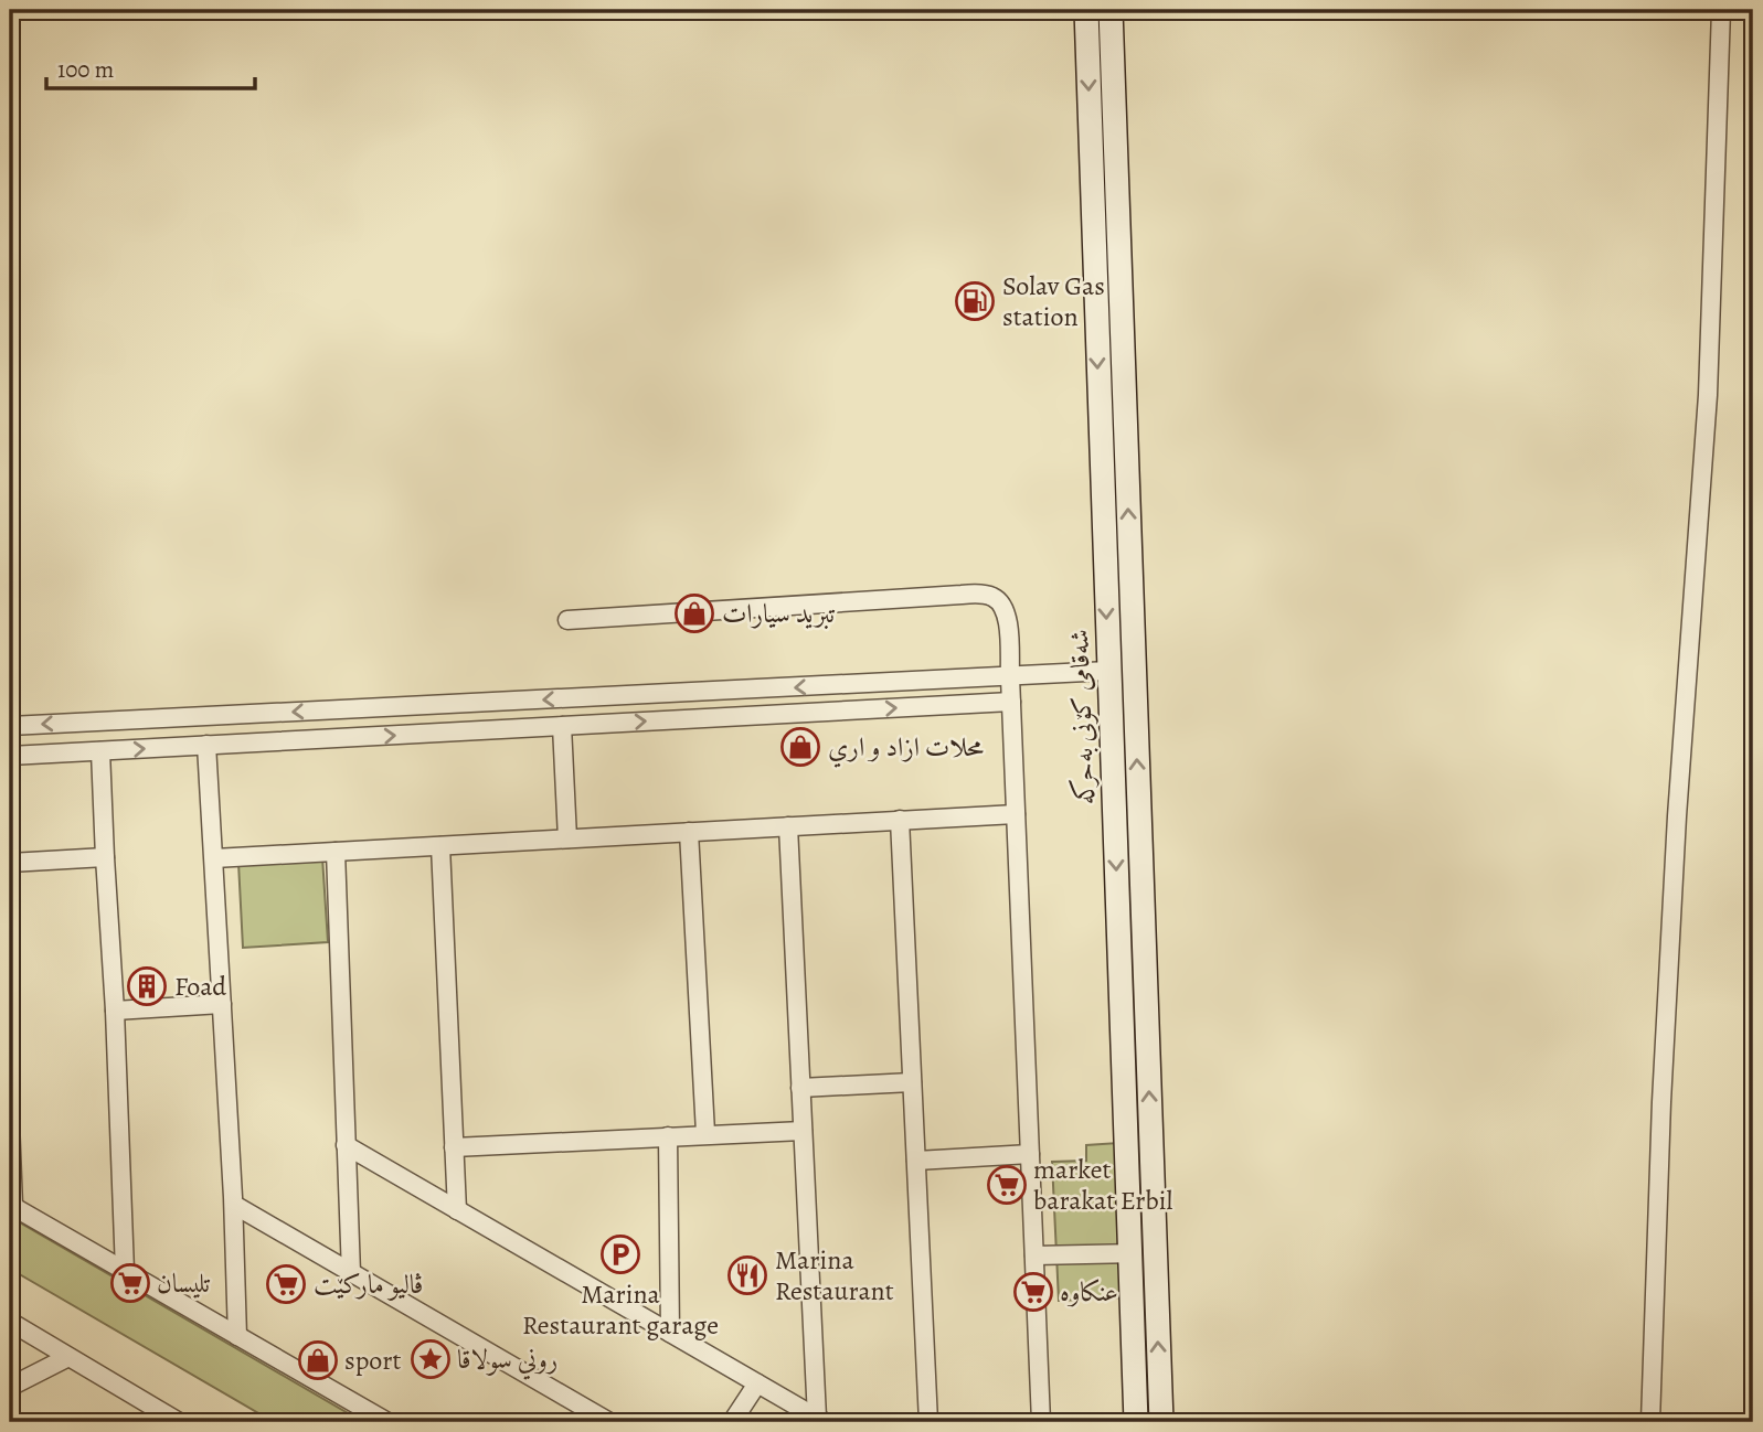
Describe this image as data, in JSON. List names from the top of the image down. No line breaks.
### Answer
{"streets":{"street":["شەقامی کۆنی بەحرکە"]},"places":{"fuel station":["Solav Gas station"],"shop":["تبريد سيارات","محلات ازاد و اري","sport"],"building":["Foad"],"supermarket":["market barakat Erbil","تليسان","ڤالیو مارکێت","عنكاوه"],"parking":["Marina Restaurant garage"],"restaurant":["Marina Restaurant"],"place":["روني سولاقا"]},"scale_bar":"100 m"}
